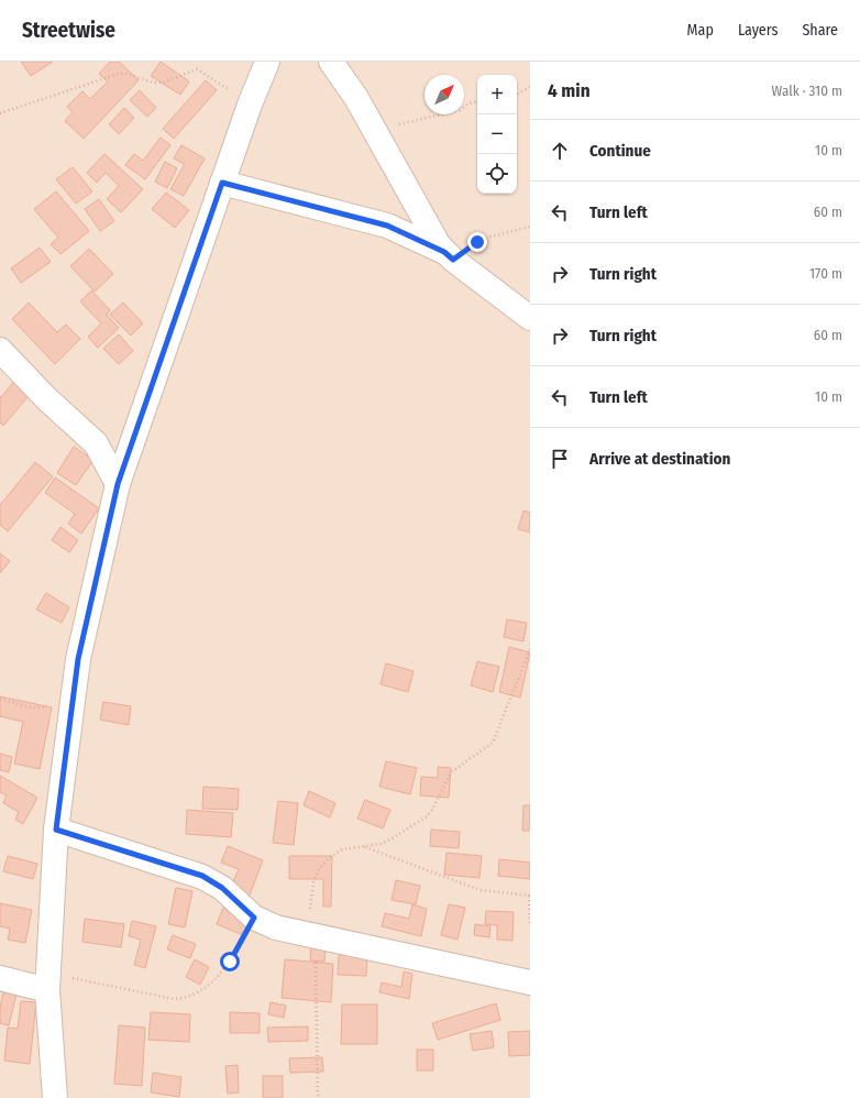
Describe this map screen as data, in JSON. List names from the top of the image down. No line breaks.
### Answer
{"north":"top right","page":{"header":"Streetwise","nav":["Map","Layers","Share"],"heading":["4 min","Walk · 310 m"],"map_buttons":["+","−"],"list":[["Continue","10 m"],["Turn left","60 m"],["Turn right","170 m"],["Turn right","60 m"],["Turn left","10 m"],"Arrive at destination"]}}
